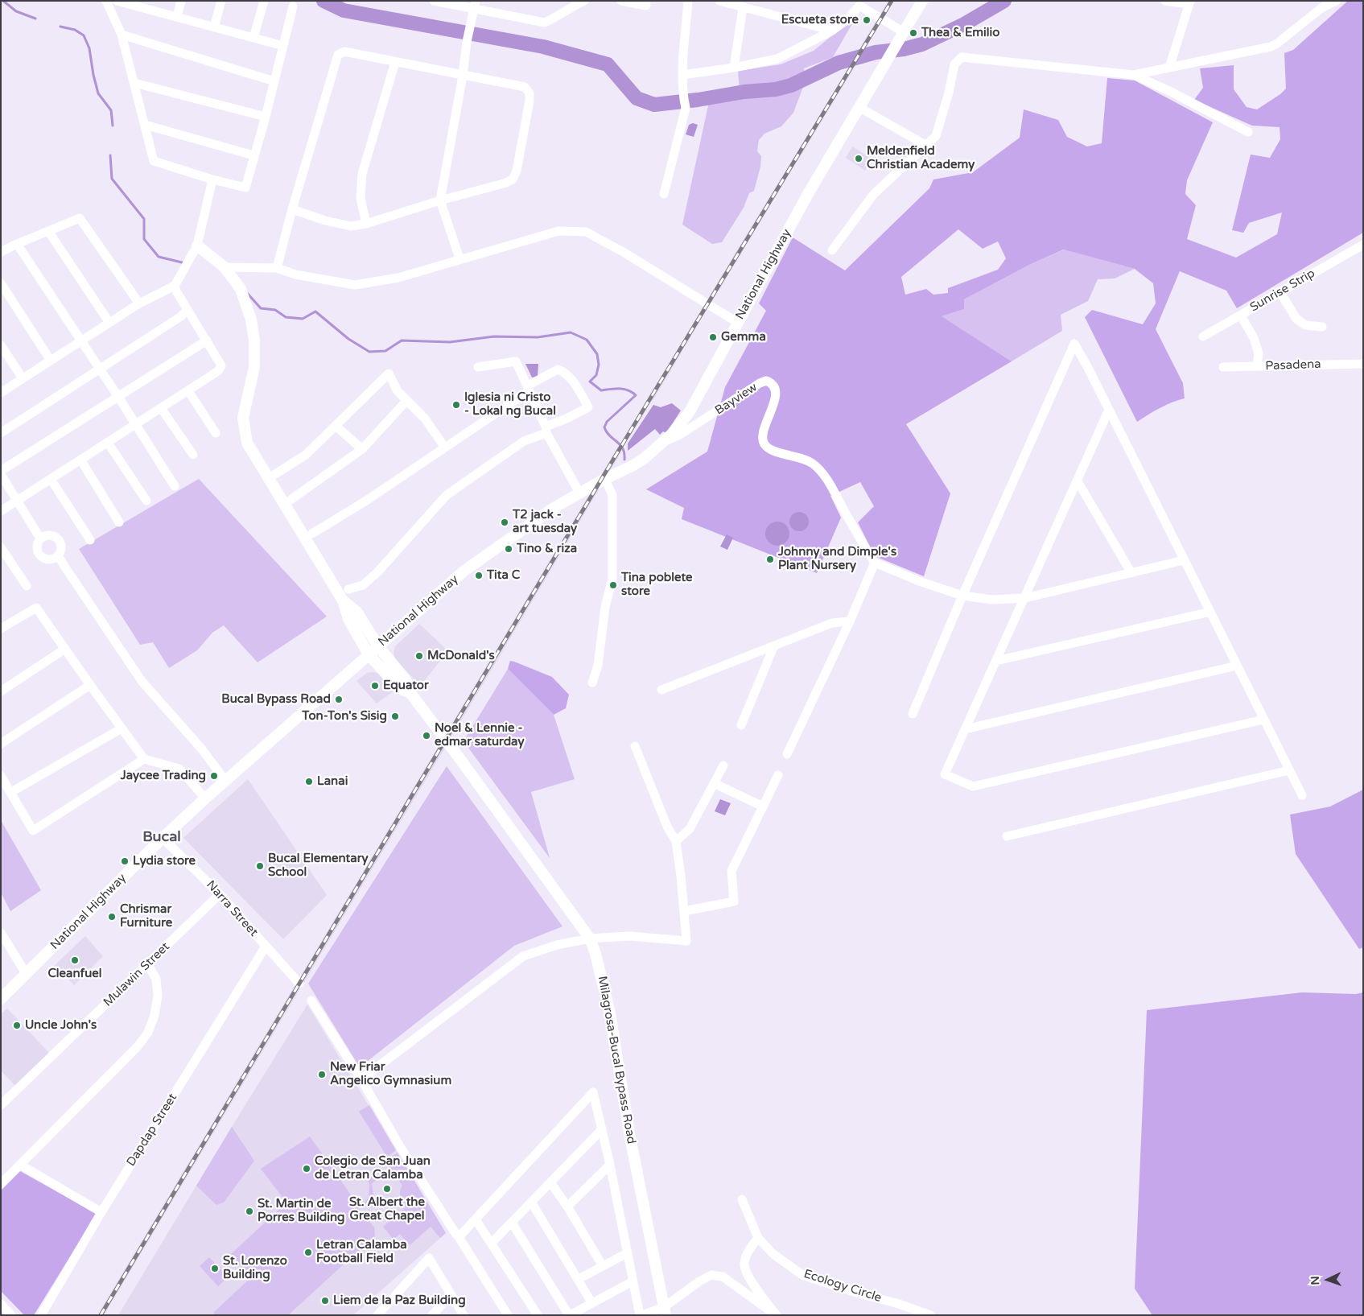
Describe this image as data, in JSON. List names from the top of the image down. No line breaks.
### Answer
{"streets":{"main road":["National Highway","Milagrosa-Bucal Bypass Road"],"street":["Sunrise Strip","Pasadena","Bayview","Narra Street","Mulawin Street","Dapdap Street","Ecology Circle"]},"crossings":[["National Highway","Bayview"],["National Highway","Narra Street"],["National Highway","Milagrosa-Bucal Bypass Road"],["Narra Street","Mulawin Street"],["Narra Street","Dapdap Street"]],"districts":["Bucal"],"places":["Escueta store","Thea & Emilio","Meldenfield Christian Academy","Gemma","Iglesia ni Cristo - Lokal ng Bucal","T2 jack - art tuesday","Tino & riza","Johnny and Dimple's Plant Nursery","Tita C","Tina poblete store","McDonald's","Equator","Bucal Bypass Road","Ton-Ton's Sisig","Noel & Lennie - edmar saturday","Jaycee Trading","Lanai","Lydia store","Bucal Elementary School","Chrismar Furniture","Cleanfuel","Uncle John's","New Friar Angelico Gymnasium","Colegio de San Juan de Letran Calamba","St. Albert the Great Chapel","St. Martin de Porres Building","Letran Calamba Football Field","St. Lorenzo Building","Liem de la Paz Building"],"north":"left"}
